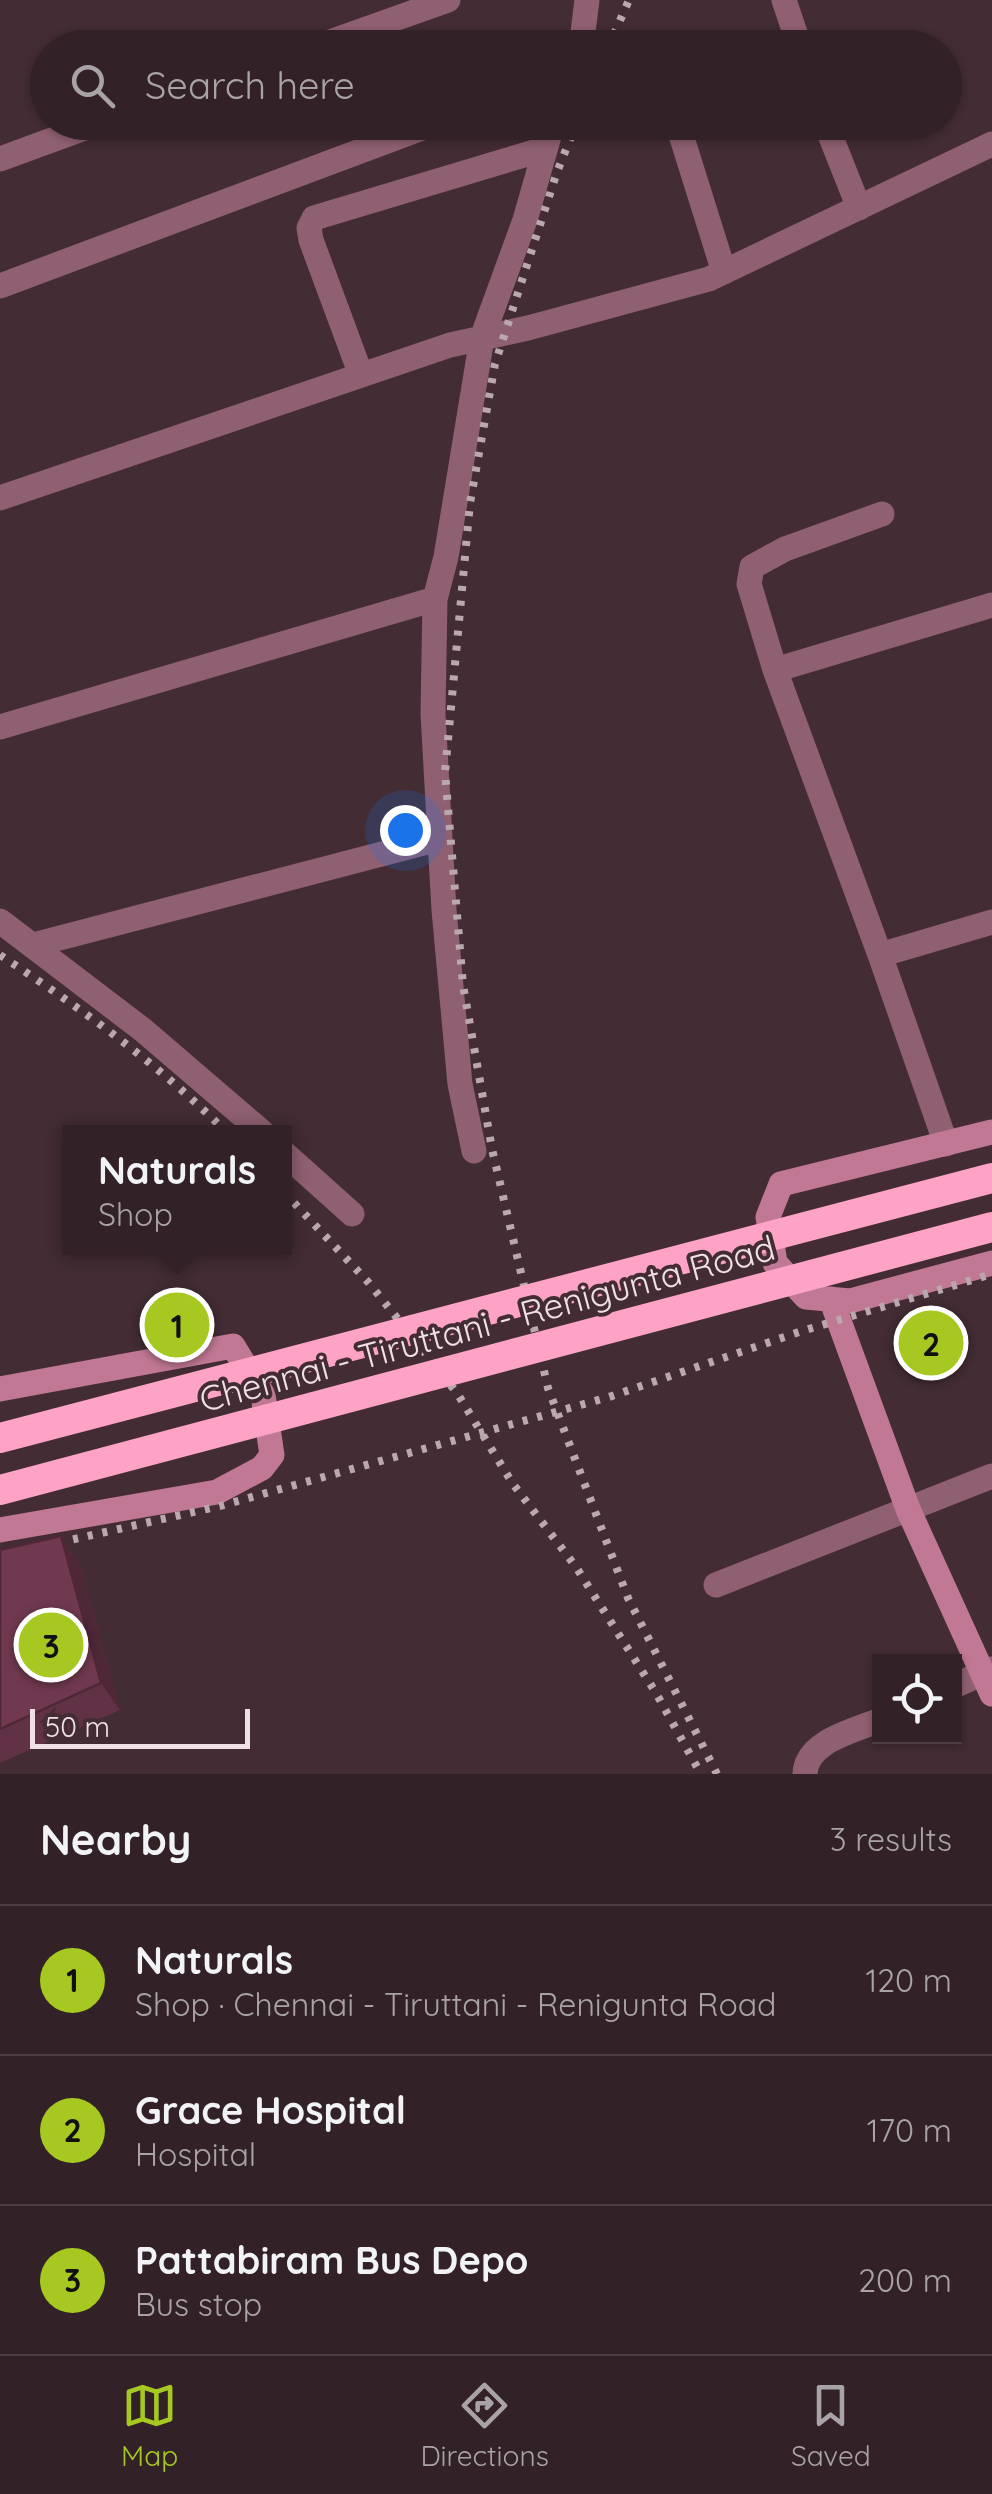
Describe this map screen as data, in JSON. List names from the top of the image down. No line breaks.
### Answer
{"streets":{"highway":["Chennai - Tiruttani - Renigunta Road"]},"scale_bar":"50 m","page":{"search":"Search here","popup":["Naturals","Shop"],"pins":["1","2","3"],"scale":"50 m","heading":["Nearby","3 results"],"list":[{"mark":"1","name":"Naturals","note":"Shop · Chennai - Tiruttani - Renigunta Road","value":"120 m"},{"mark":"2","name":"Grace Hospital","note":"Hospital","value":"170 m"},{"mark":"3","name":"Pattabiram Bus Depo","note":"Bus stop","value":"200 m"}],"nav":["Map","Directions","Saved"]}}
